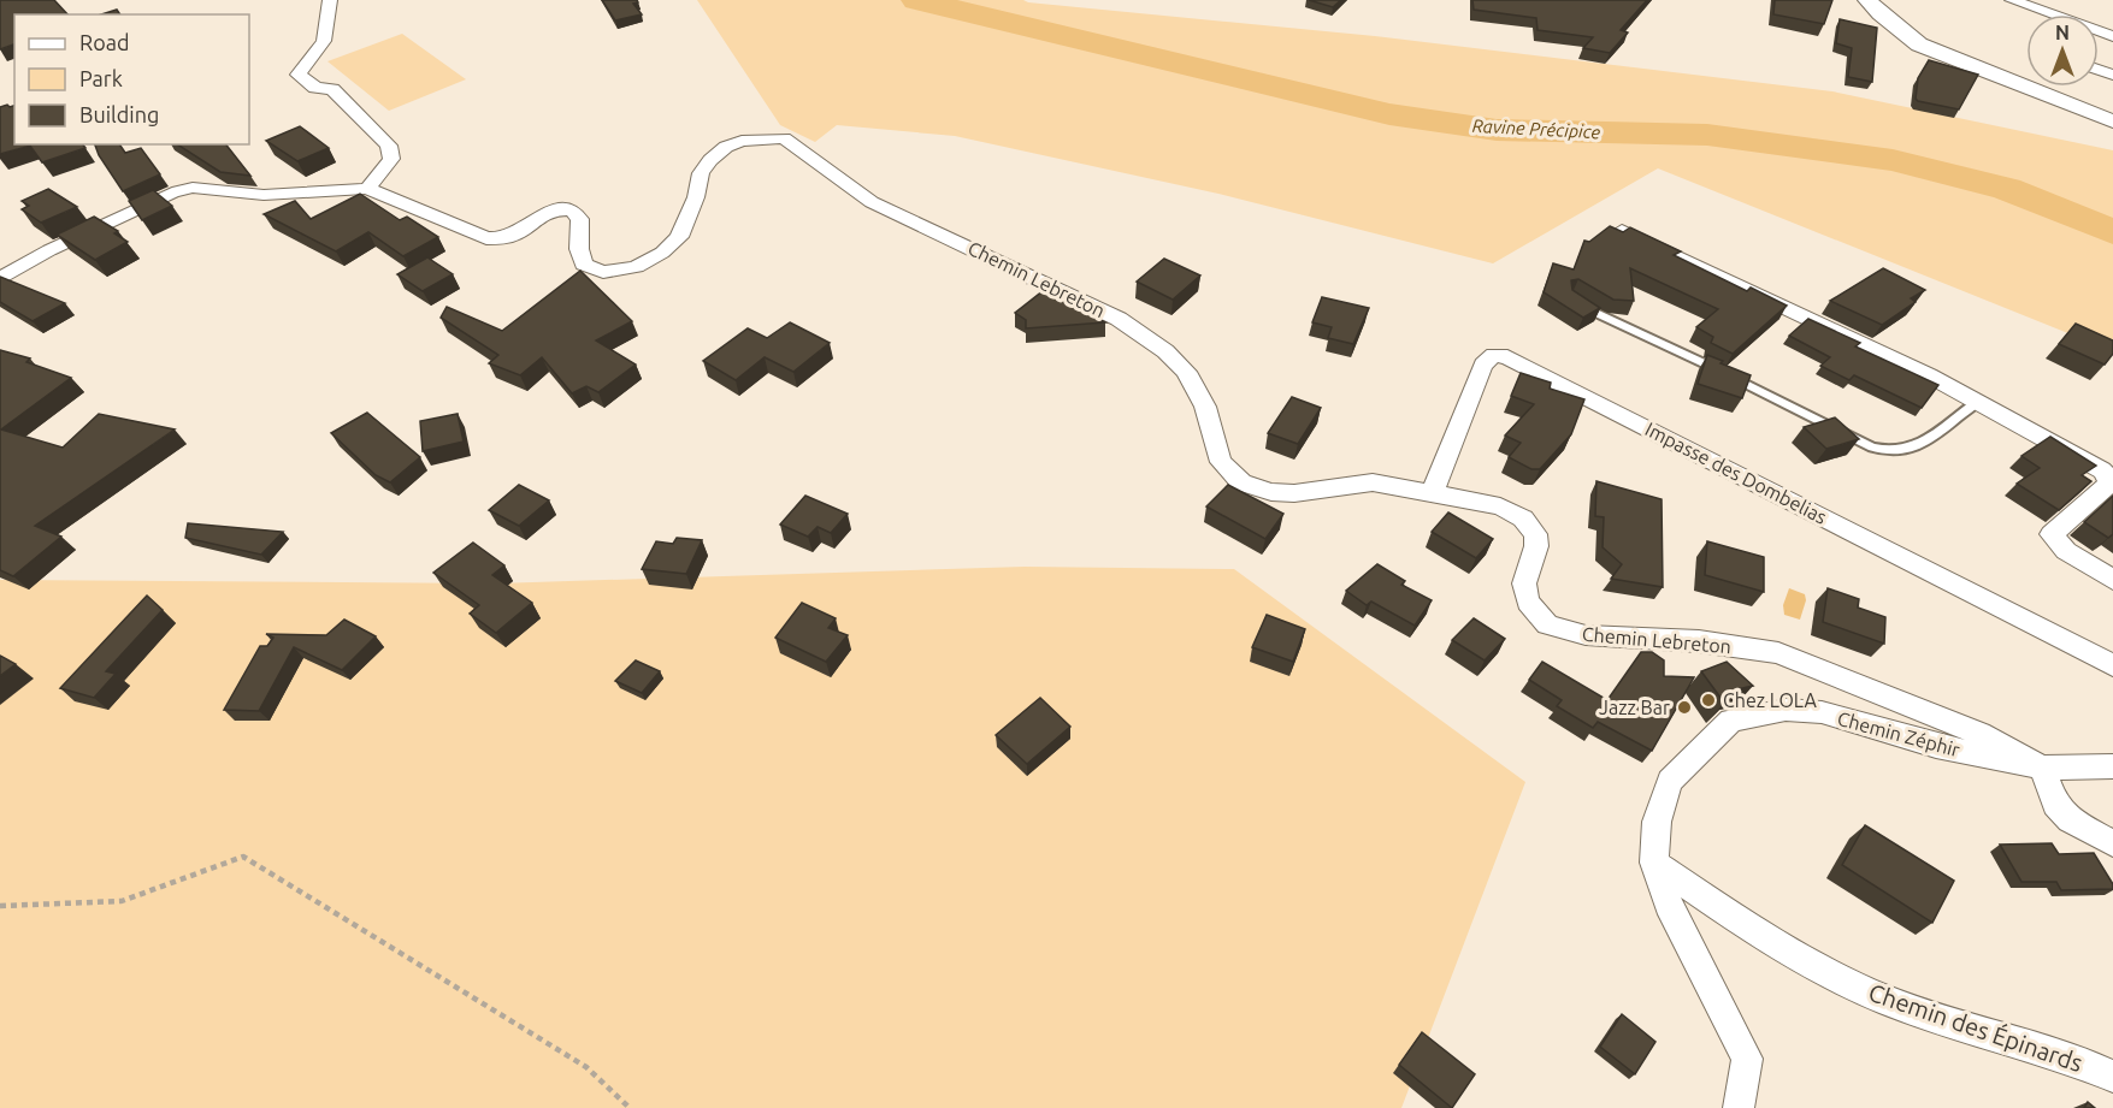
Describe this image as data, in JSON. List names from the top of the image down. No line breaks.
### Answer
{"streets":{"street":["Chemin Lebreton","Impasse des Dombelias","Chemin Zéphir","Chemin des Épinards"]},"crossings":[["Chemin Lebreton","Impasse des Dombelias"],["Chemin Lebreton","Chemin Zéphir"],["Chemin Zéphir","Chemin des Épinards"]],"water":["Ravine Précipice"],"places":["Chez LOLA","Jazz Bar"],"legend":["Road","Park","Building"],"north":"top"}
